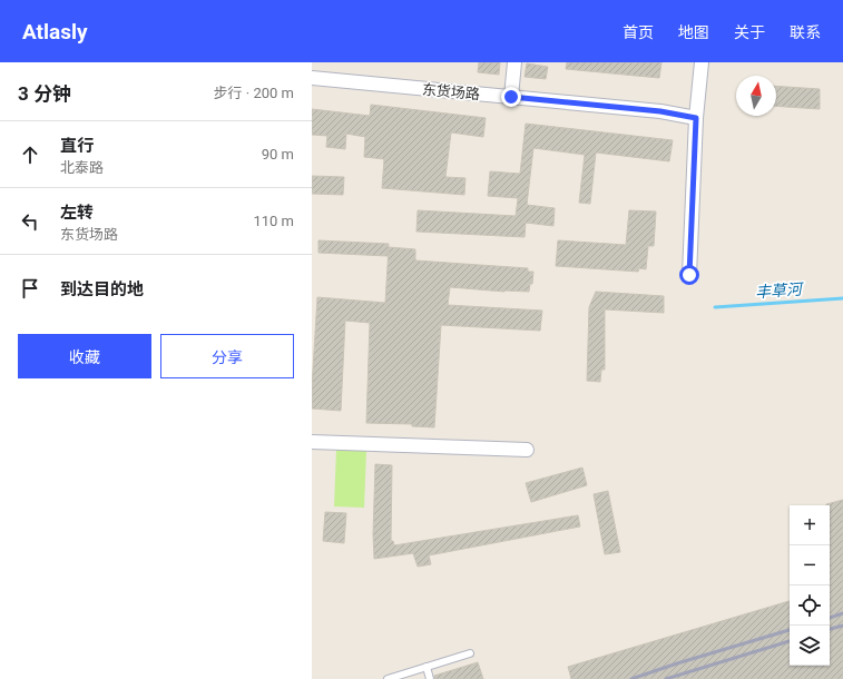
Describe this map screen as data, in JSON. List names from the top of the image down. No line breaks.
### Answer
{"streets":{"street":["东货场路"]},"water":["丰草河"],"north":"top","page":{"header":"Atlasly","nav":["首页","地图","关于","联系"],"heading":["3 分钟","步行 · 200 m"],"list":[["直行","北泰路","90 m"],["左转","东货场路","110 m"],"到达目的地"],"buttons":["收藏","分享"],"map_buttons":["+","−"]}}
